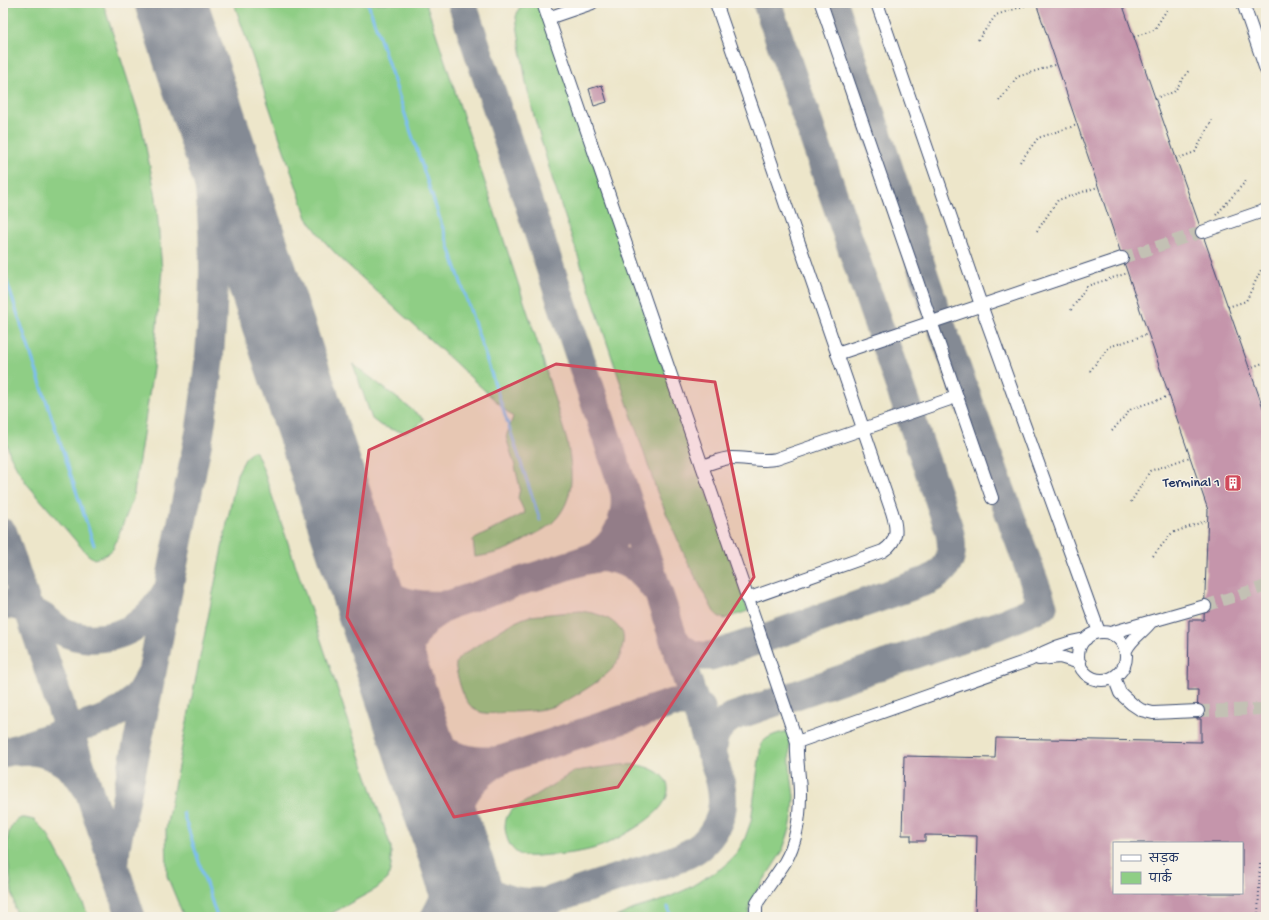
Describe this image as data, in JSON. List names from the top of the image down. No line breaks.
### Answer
{"places":{"building":["Terminal 1"]},"legend":["सड़क","पार्क"]}
